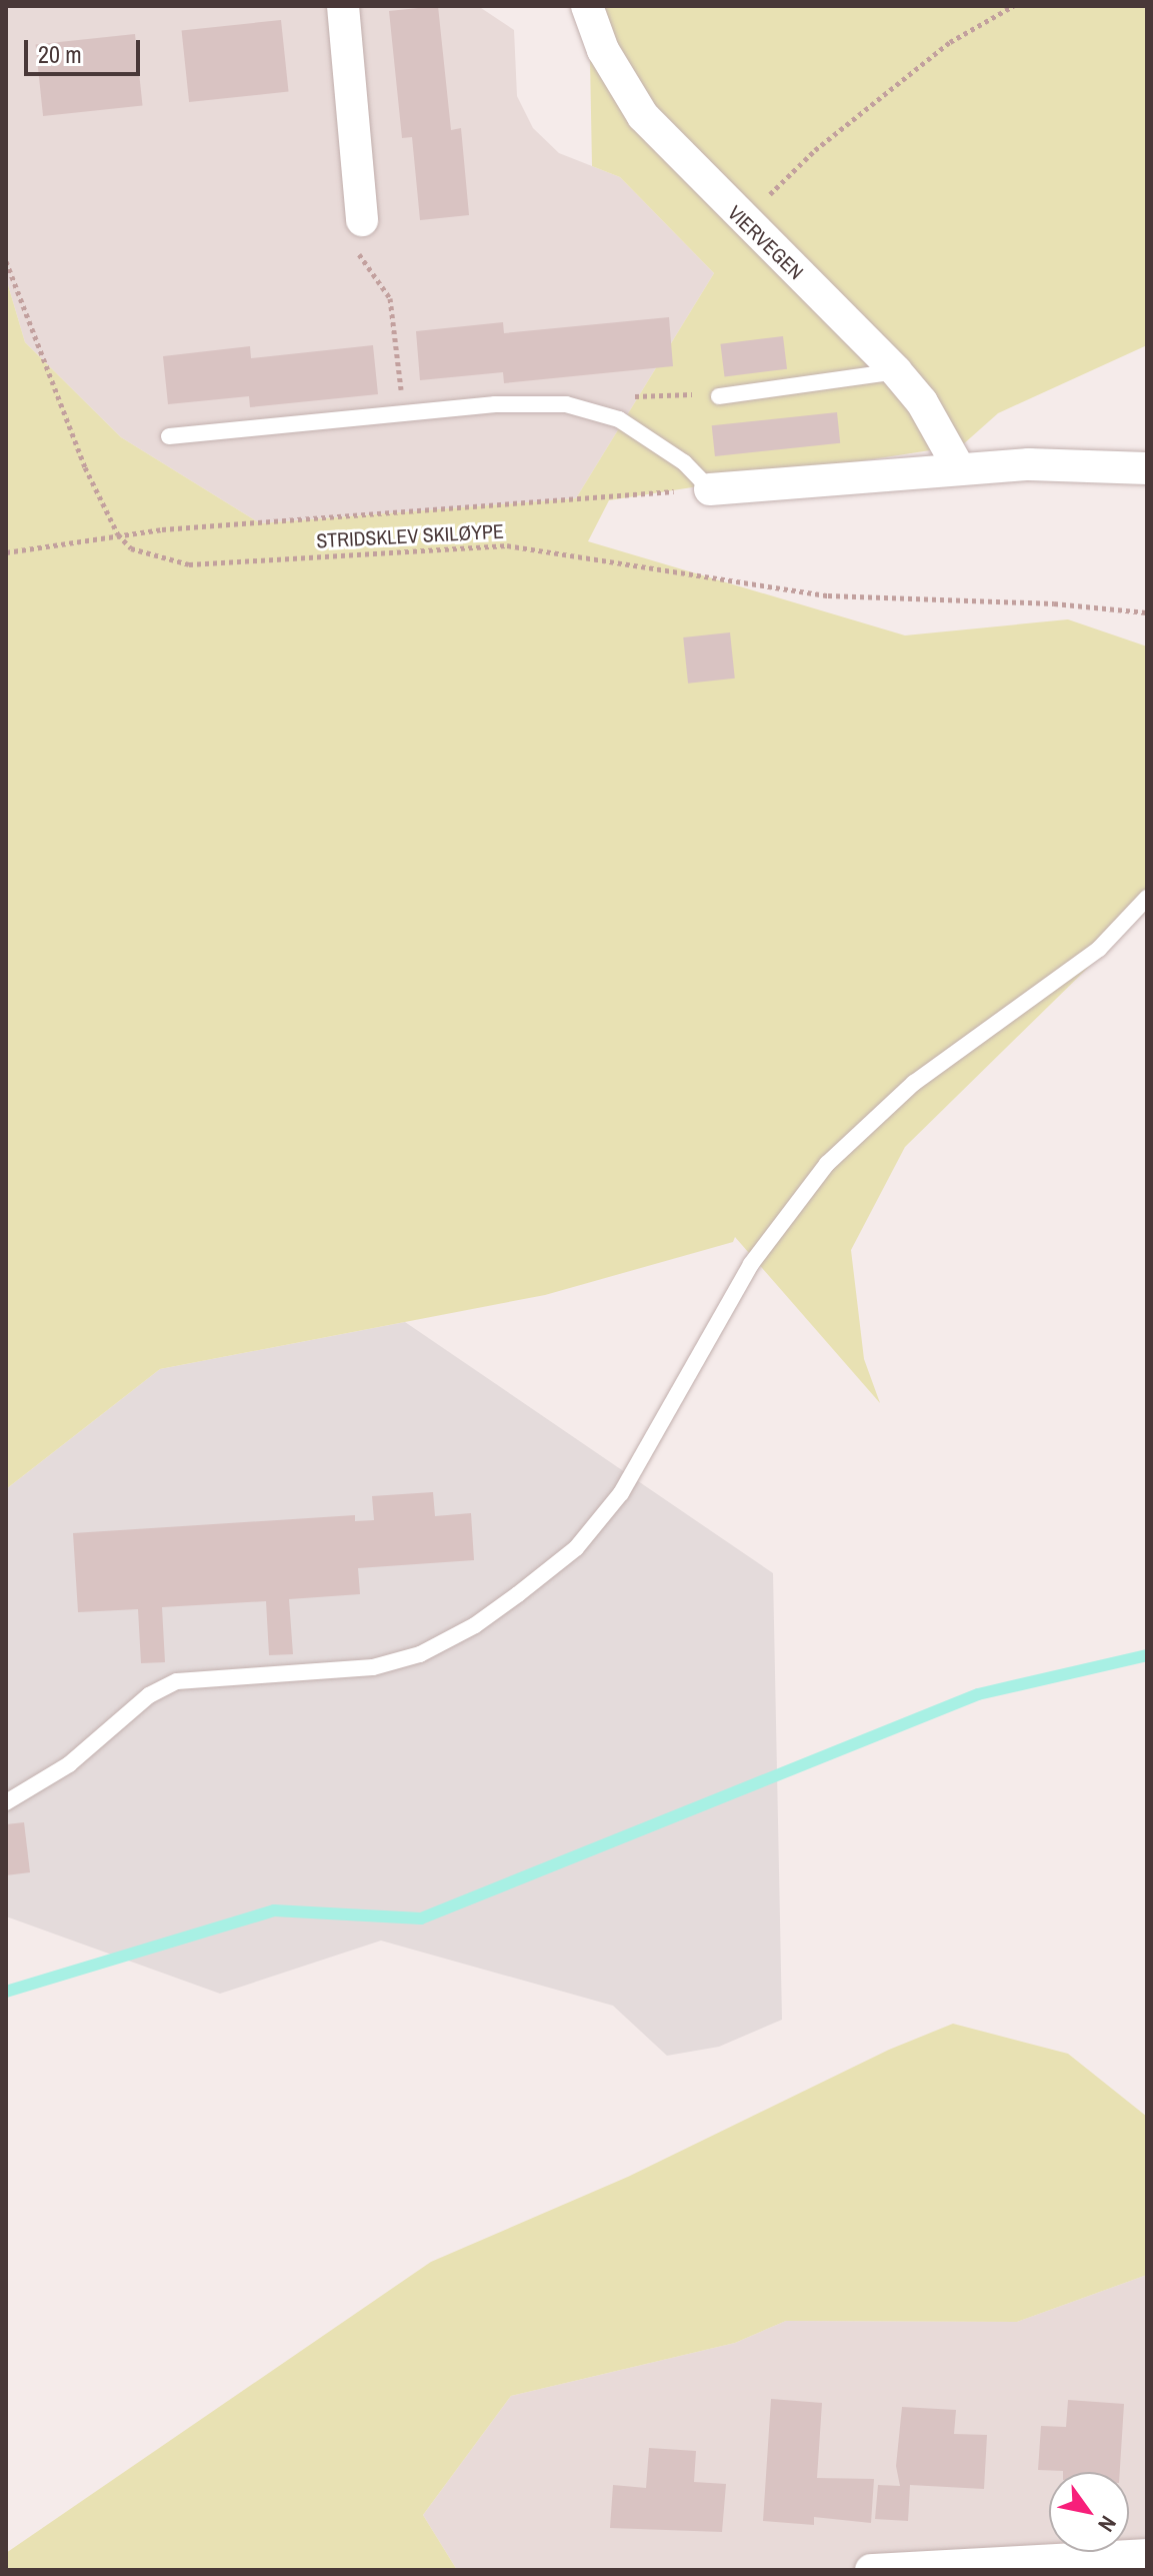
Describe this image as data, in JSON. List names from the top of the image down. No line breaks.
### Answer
{"streets":{"street":["VIERVEGEN"],"path":["STRIDSKLEV SKILØYPE"]},"scale_bar":"20 m","north":"bottom right"}
